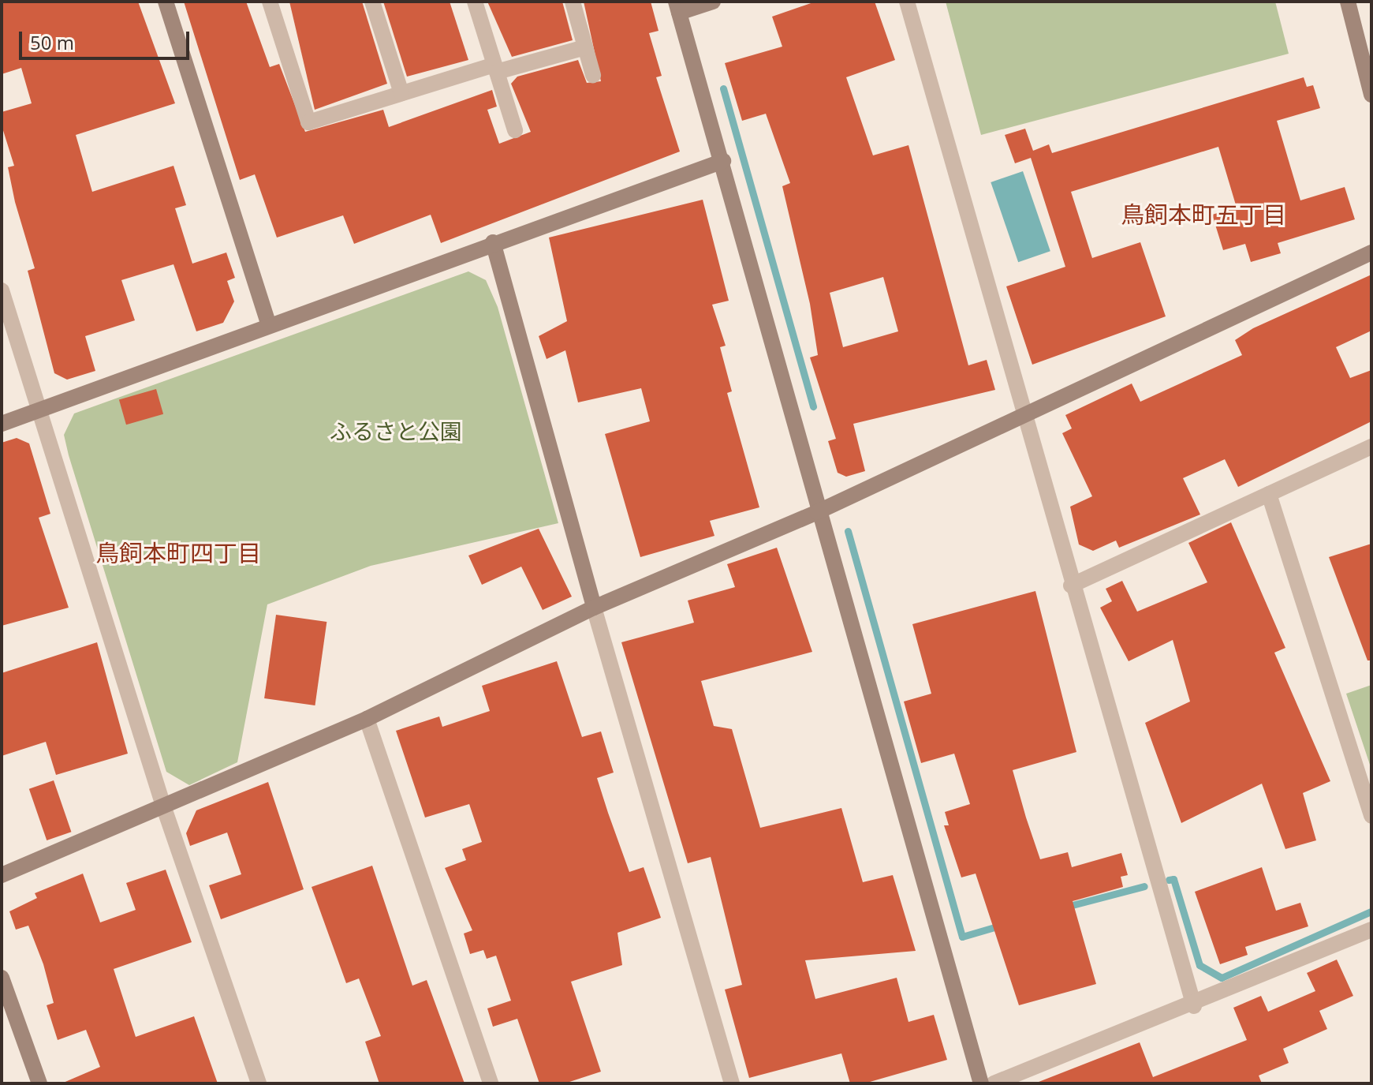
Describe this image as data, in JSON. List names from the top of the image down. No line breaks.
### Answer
{"districts":["鳥飼本町五丁目","鳥飼本町四丁目"],"parks":["ふるさと公園"],"scale_bar":"50 m"}
